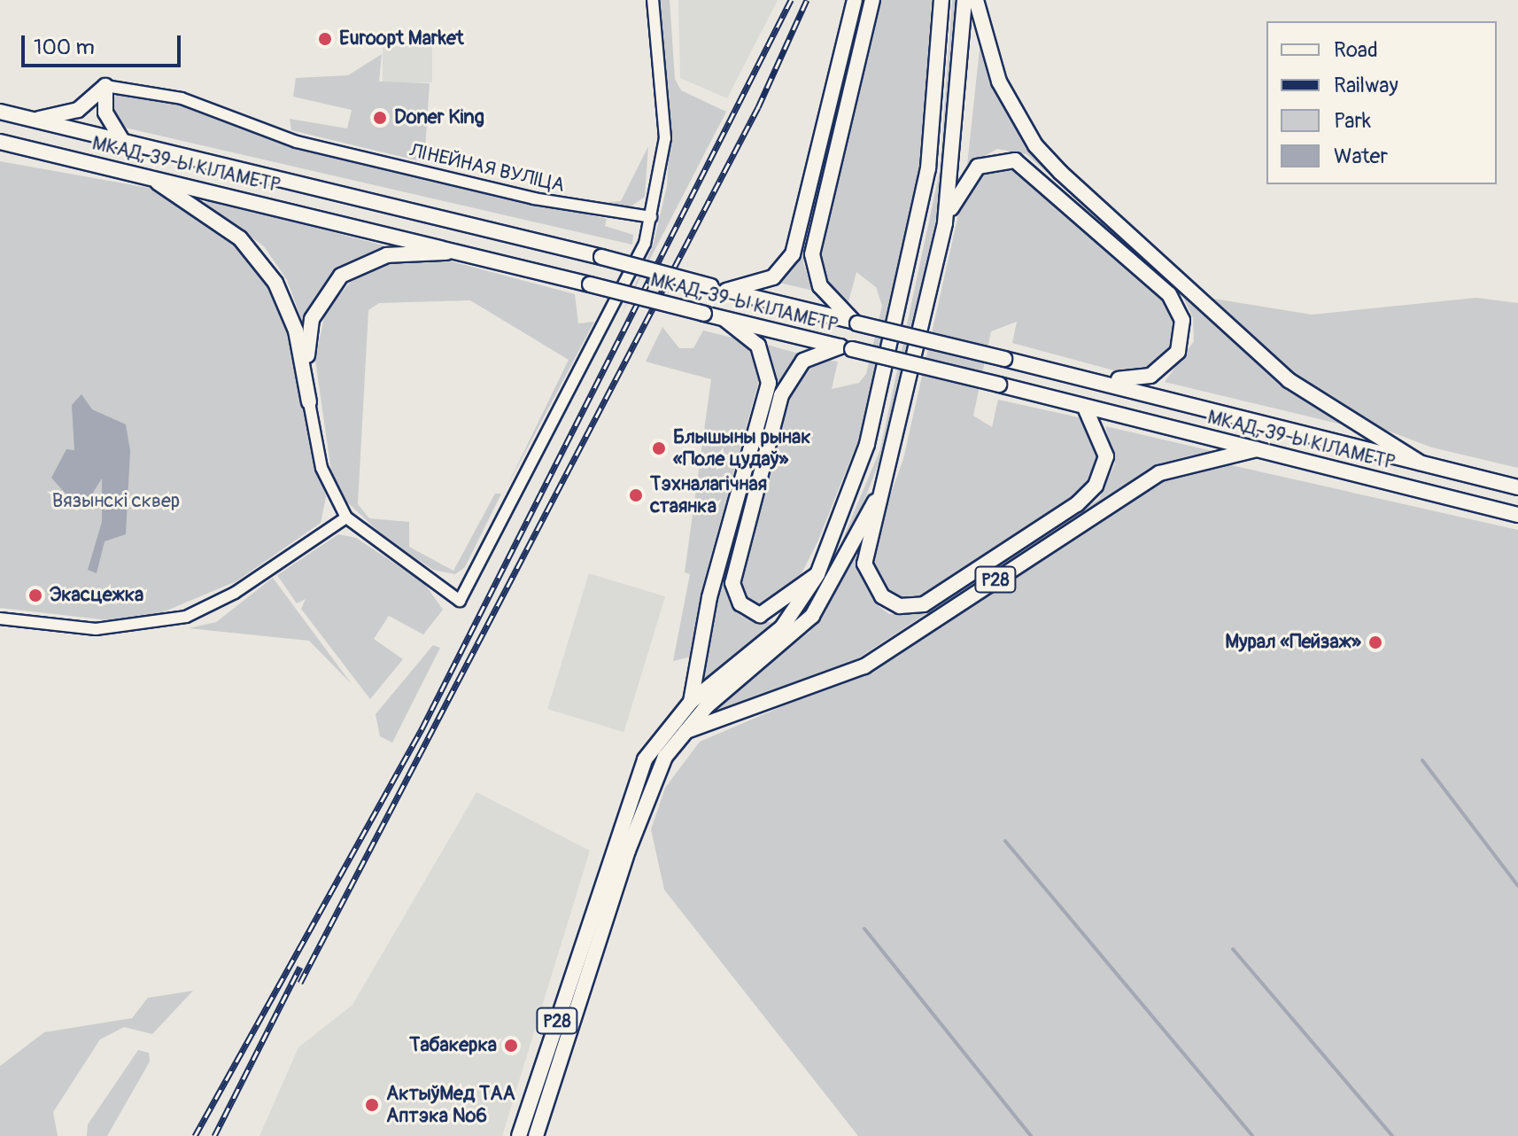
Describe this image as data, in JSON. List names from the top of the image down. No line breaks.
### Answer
{"streets":{"main road":["МКАД, 39-Ы КІЛАМЕТР","Р28"],"street":["ЛІНЕЙНАЯ ВУЛІЦА"]},"crossings":[["МКАД, 39-Ы КІЛАМЕТР","Р28"]],"parks":["Вязынскі сквер"],"places":["Euroopt Market","Doner King","Блышыны рынак «Поле цудаў»","Тэхналагічная стаянка","Экасцежка","Мурал «Пейзаж»","Табакерка","АктыўМед ТАА Аптэка №6"],"legend":["Road","Railway","Park","Water"],"scale_bar":"100 m"}
